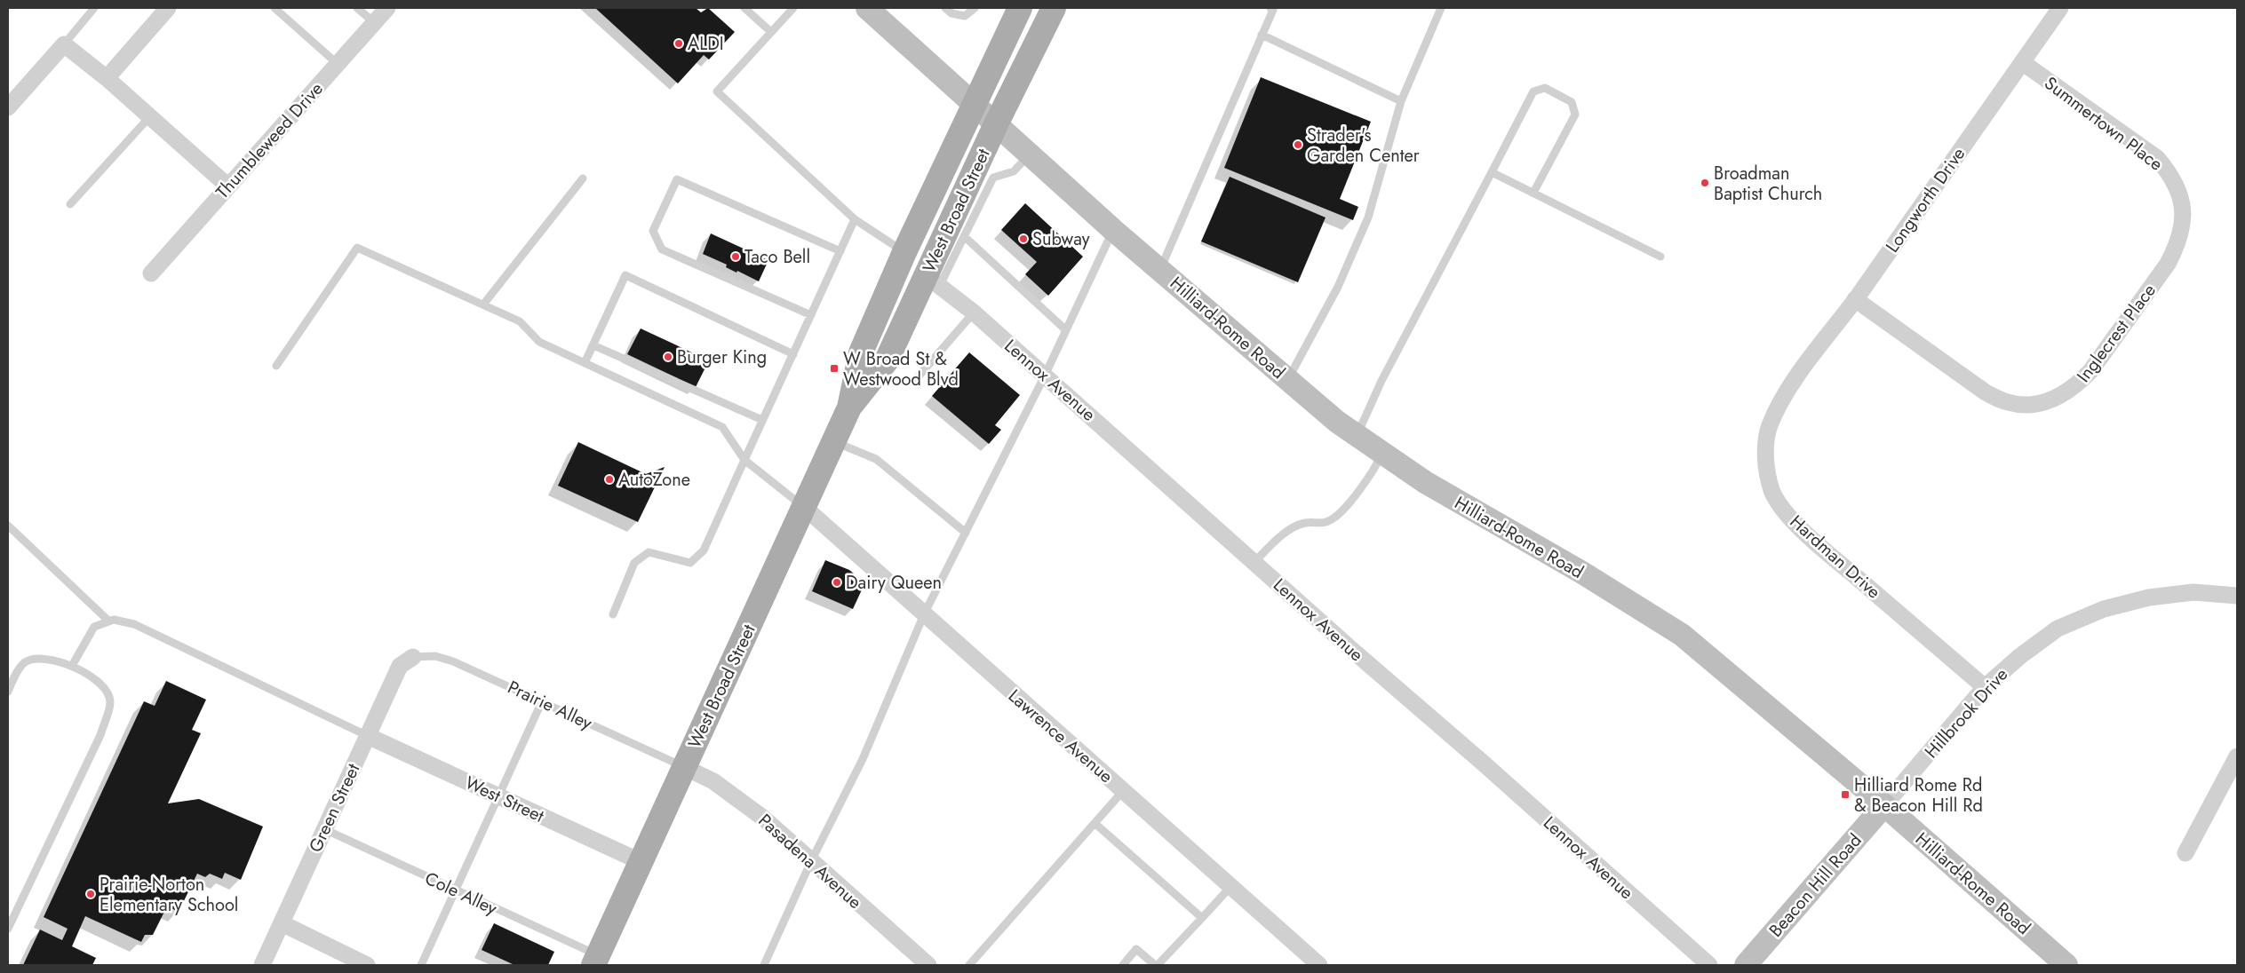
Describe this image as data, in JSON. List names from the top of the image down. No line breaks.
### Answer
{"streets":{"main road":["West Broad Street","Hilliard-Rome Road","Beacon Hill Road"],"street":["Summertown Place","Thumbleweed Drive","Longworth Drive","Inglecrest Place","Lennox Avenue","Hardman Drive","Hillbrook Drive","Lawrence Avenue","West Street","Green Street","Pasadena Avenue"],"lane":["Prairie Alley","Cole Alley"]},"crossings":[["Summertown Place","Longworth Drive"],["Summertown Place","Inglecrest Place"],["Longworth Drive","Inglecrest Place"],["Longworth Drive","Hardman Drive"],["West Broad Street","Hilliard-Rome Road"],["West Broad Street","Lennox Avenue"],["West Broad Street","Prairie Alley"],["West Broad Street","Lawrence Avenue"],["West Broad Street","West Street"],["West Broad Street","Pasadena Avenue"],["West Broad Street","Cole Alley"],["Hilliard-Rome Road","Hillbrook Drive"],["Hilliard-Rome Road","Beacon Hill Road"],["Hardman Drive","Hillbrook Drive"],["Prairie Alley","Green Street"],["Prairie Alley","Pasadena Avenue"],["Hillbrook Drive","Beacon Hill Road"],["West Street","Green Street"],["Green Street","Cole Alley"]],"places":{"other":["ALDI","Strader's Garden Center","Broadman Baptist Church","Subway","Taco Bell","Burger King","AutoZone","Dairy Queen","Prairie-Norton Elementary School"],"transit":["W Broad St & Westwood Blvd","Hilliard Rome Rd & Beacon Hill Rd"]}}
